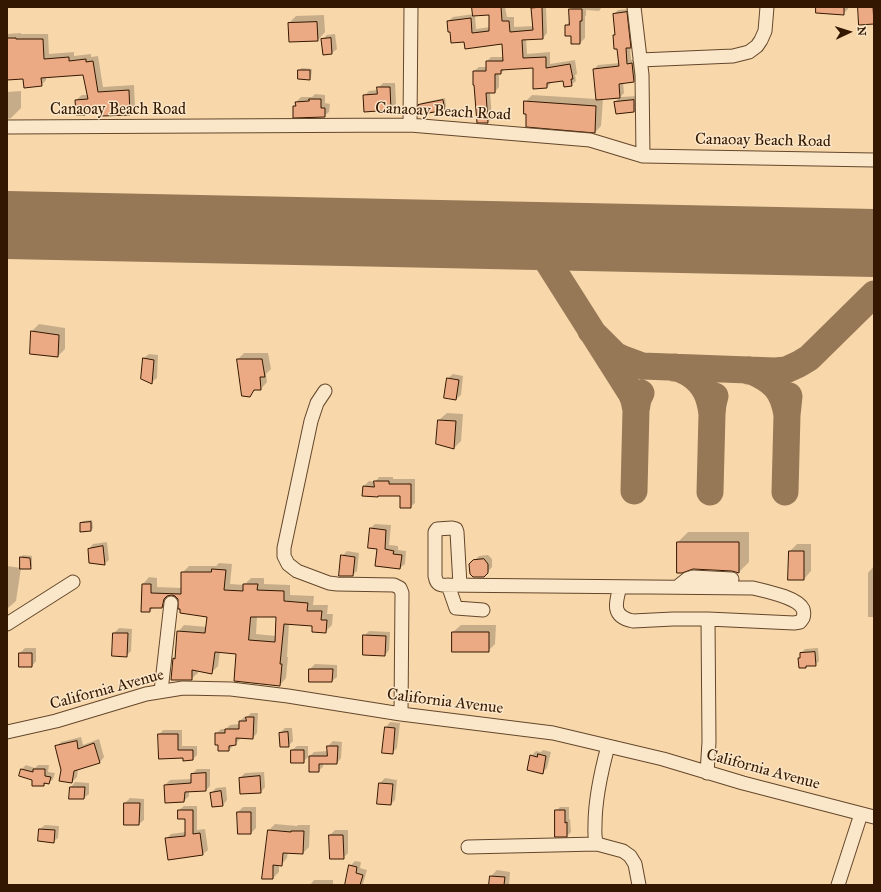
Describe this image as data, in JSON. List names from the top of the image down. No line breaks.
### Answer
{"streets":{"street":["Canaoay Beach Road","California Avenue"]},"north":"right"}
